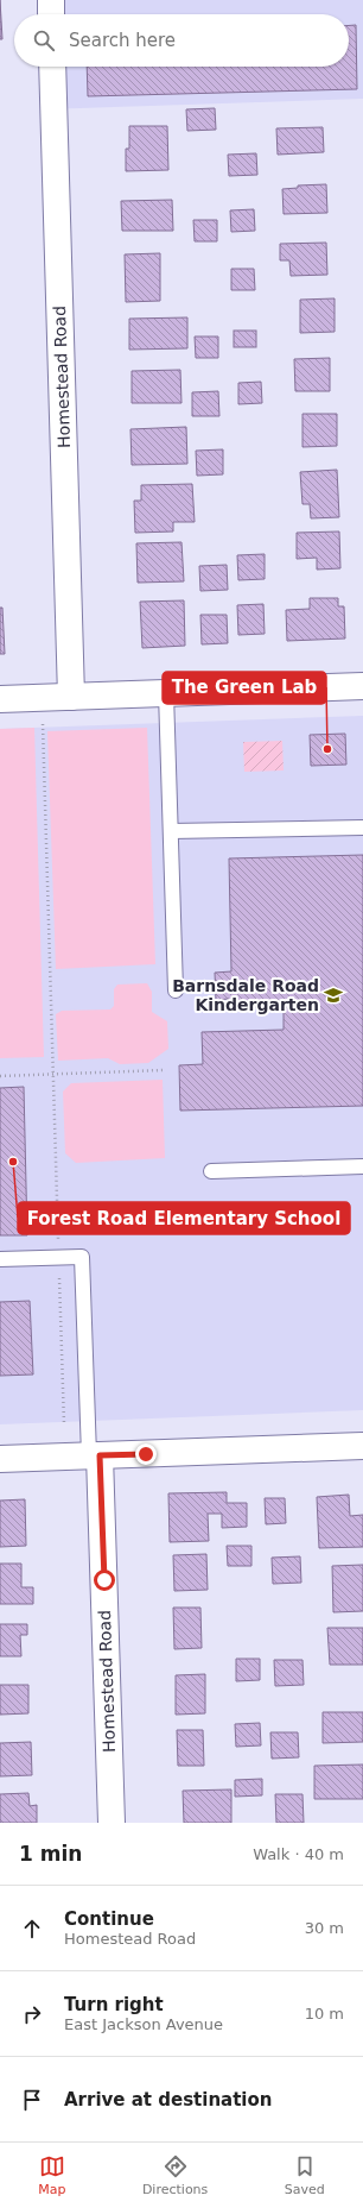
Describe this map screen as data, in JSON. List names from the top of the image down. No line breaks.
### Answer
{"streets":{"street":["Homestead Road"]},"places":{"other":["The Green Lab","Forest Road Elementary School"],"school or university":["Barnsdale Road Kindergarten"]},"page":{"search":"Search here","heading":["1 min","Walk · 40 m"],"list":[["Continue","Homestead Road","30 m"],["Turn right","East Jackson Avenue","10 m"],"Arrive at destination"],"nav":["Map","Directions","Saved"]}}
